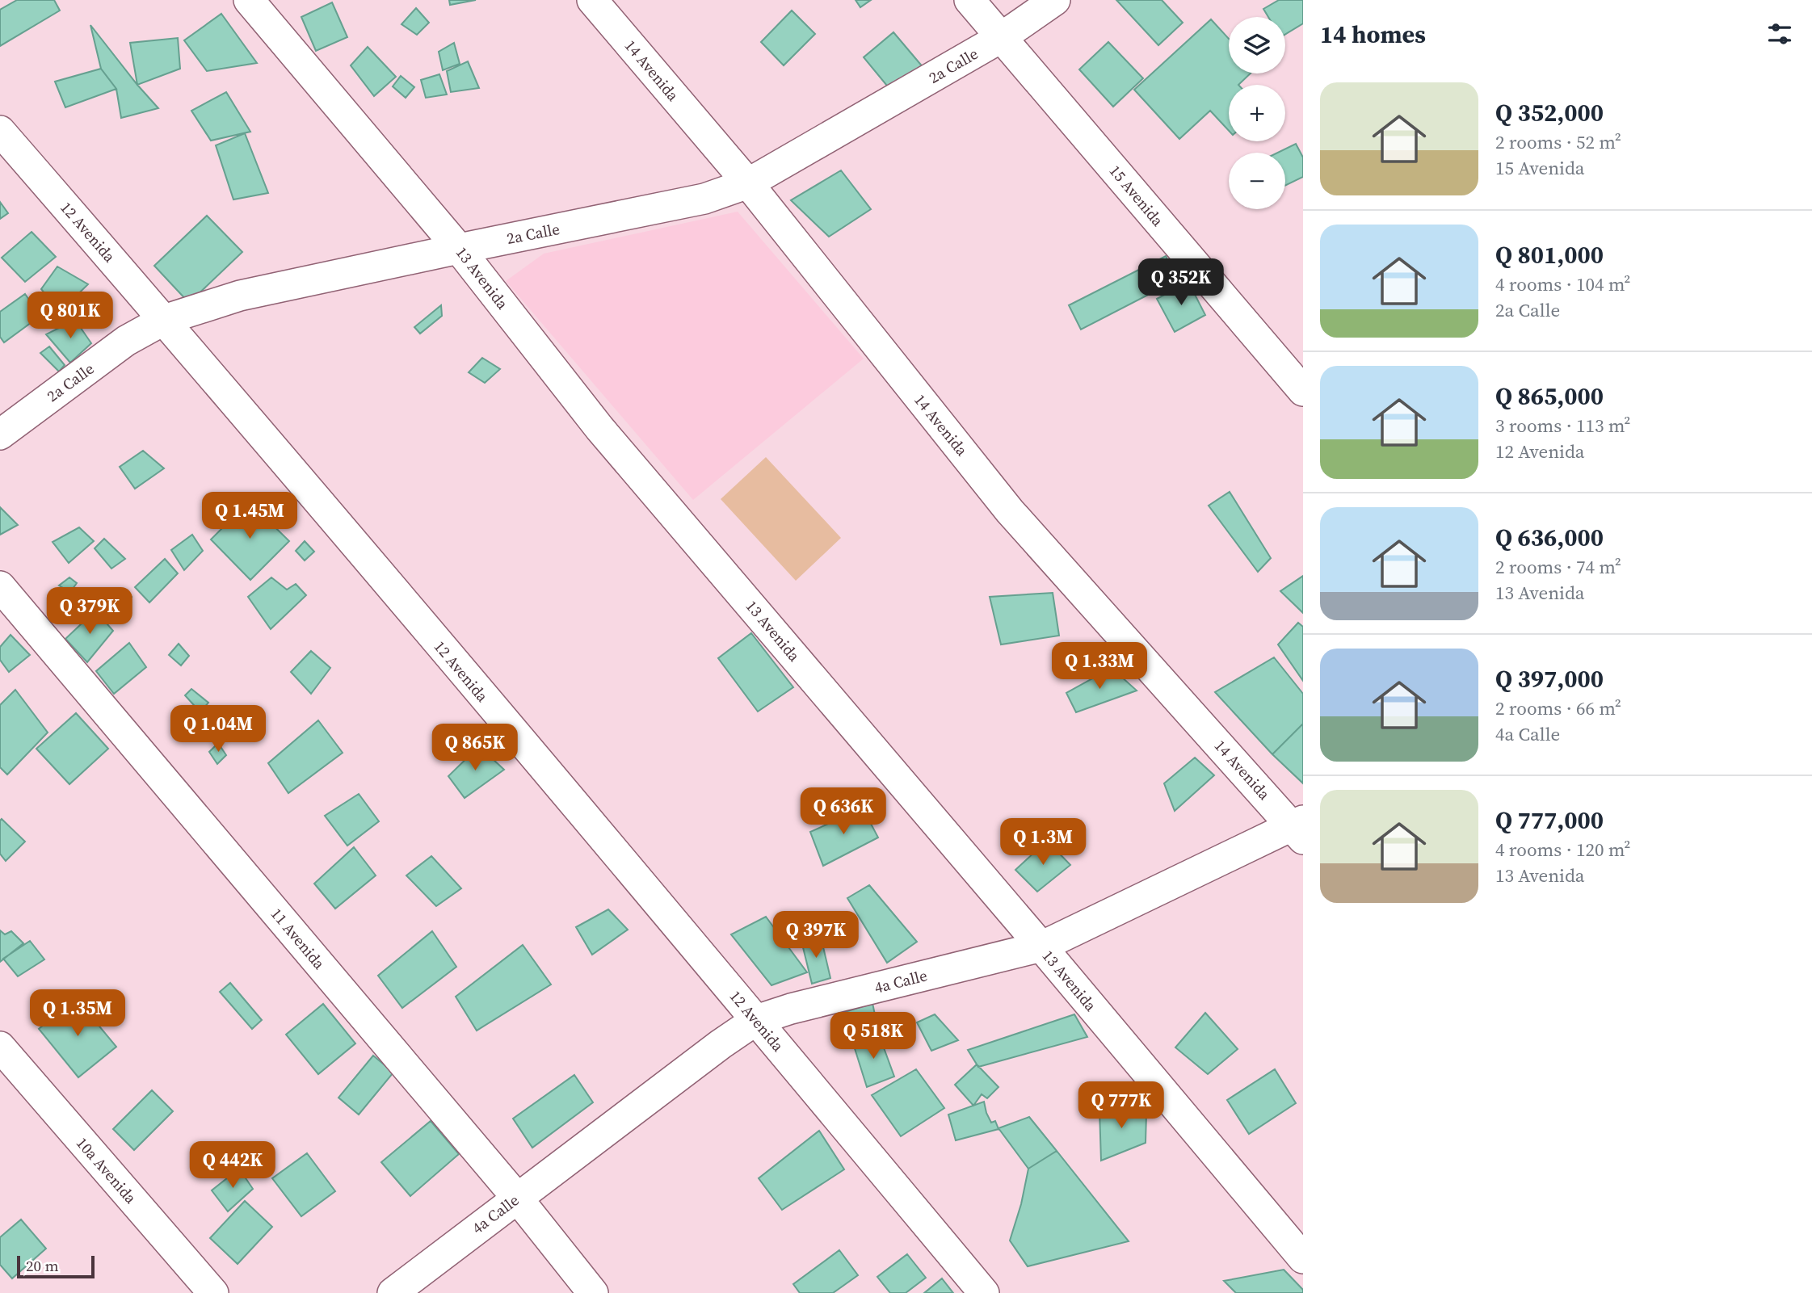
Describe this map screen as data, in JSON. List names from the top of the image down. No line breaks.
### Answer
{"streets":{"street":["2a Calle","14 Avenida","15 Avenida","12 Avenida","13 Avenida","11 Avenida","4a Calle","10a Avenida"]},"crossings":[["2a Calle","14 Avenida"],["2a Calle","15 Avenida"],["2a Calle","12 Avenida"],["2a Calle","13 Avenida"],["14 Avenida","4a Calle"],["12 Avenida","4a Calle"],["13 Avenida","4a Calle"],["11 Avenida","4a Calle"]],"scale_bar":"20 m","page":{"heading":"14 homes","map_buttons":["+","−"],"list":[{"name":"Q 352,000","note":"2 rooms · 52 m² · 15 Avenida"},{"name":"Q 801,000","note":"4 rooms · 104 m² · 2a Calle"},{"name":"Q 865,000","note":"3 rooms · 113 m² · 12 Avenida"},{"name":"Q 636,000","note":"2 rooms · 74 m² · 13 Avenida"},{"name":"Q 397,000","note":"2 rooms · 66 m² · 4a Calle"},{"name":"Q 777,000","note":"4 rooms · 120 m² · 13 Avenida"}],"price":["Q 352K","Q 801K","Q 1.45M","Q 379K","Q 1.33M","Q 1.04M","Q 865K","Q 636K","Q 1.3M","Q 397K","Q 1.35M","Q 518K","Q 777K","Q 442K"],"scale":"20 m"}}
